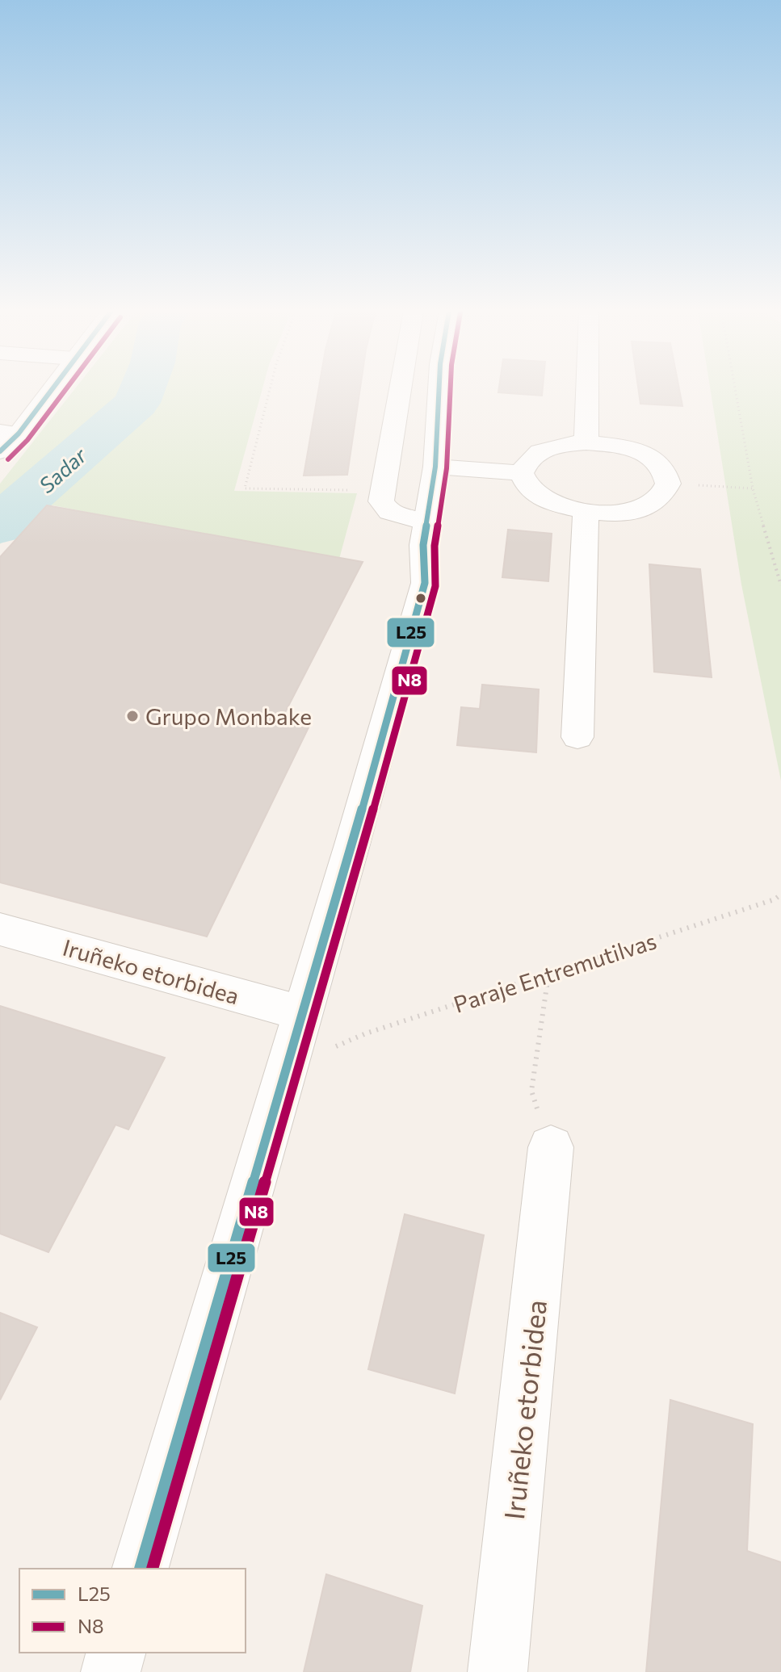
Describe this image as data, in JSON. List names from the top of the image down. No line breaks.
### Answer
{"streets":{"street":["Iruñeko etorbidea"],"path":["Paraje Entremutilvas"]},"water":["Sadar"],"places":["Grupo Monbake"],"lines":["transit line L25","transit line N8"],"legend":["L25","N8"]}
